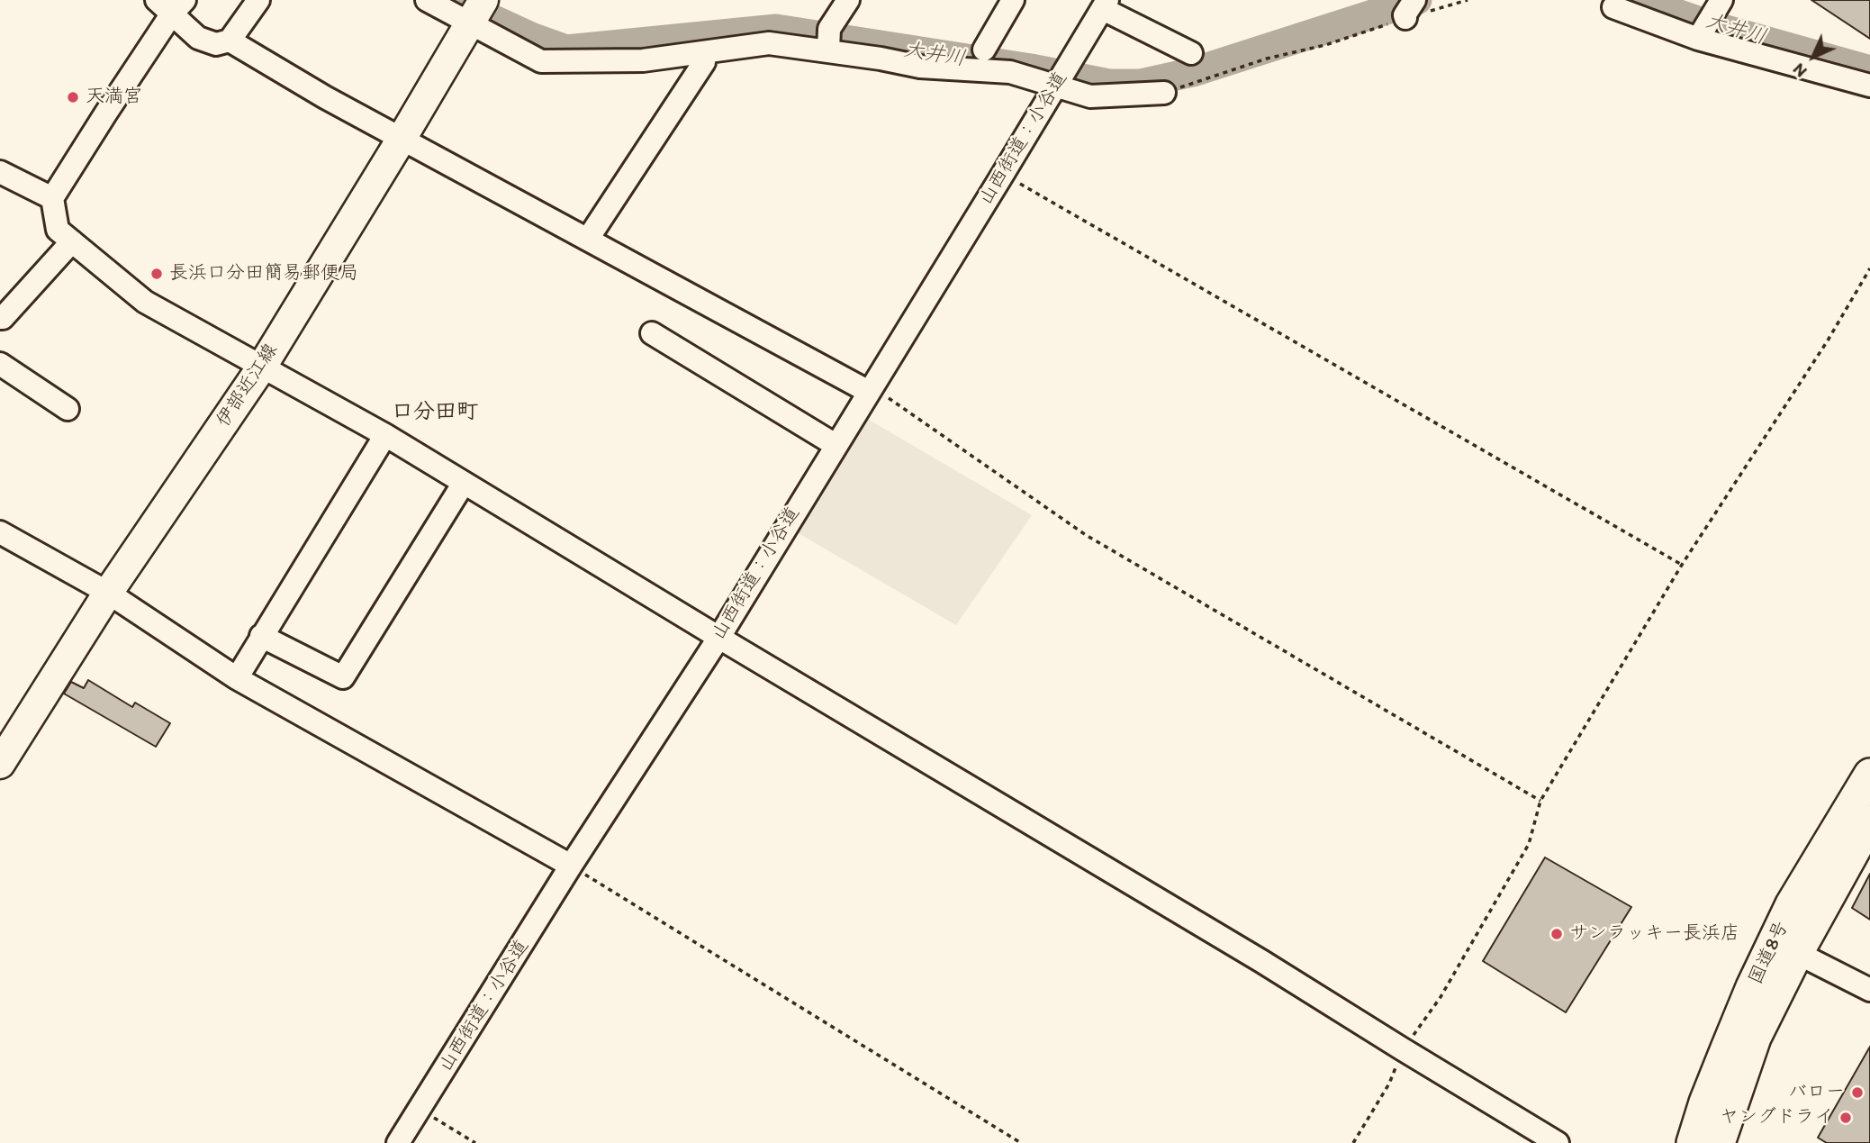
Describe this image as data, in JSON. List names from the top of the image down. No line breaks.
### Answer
{"streets":{"highway":["国道8号"],"main road":["伊部近江線"],"street":["山西街道：小谷道"]},"districts":["口分田町"],"water":["大井川"],"places":["天満宮","長浜口分田簡易郵便局","サンラッキー長浜店","バロー","ヤングドライ"],"north":"bottom left"}
